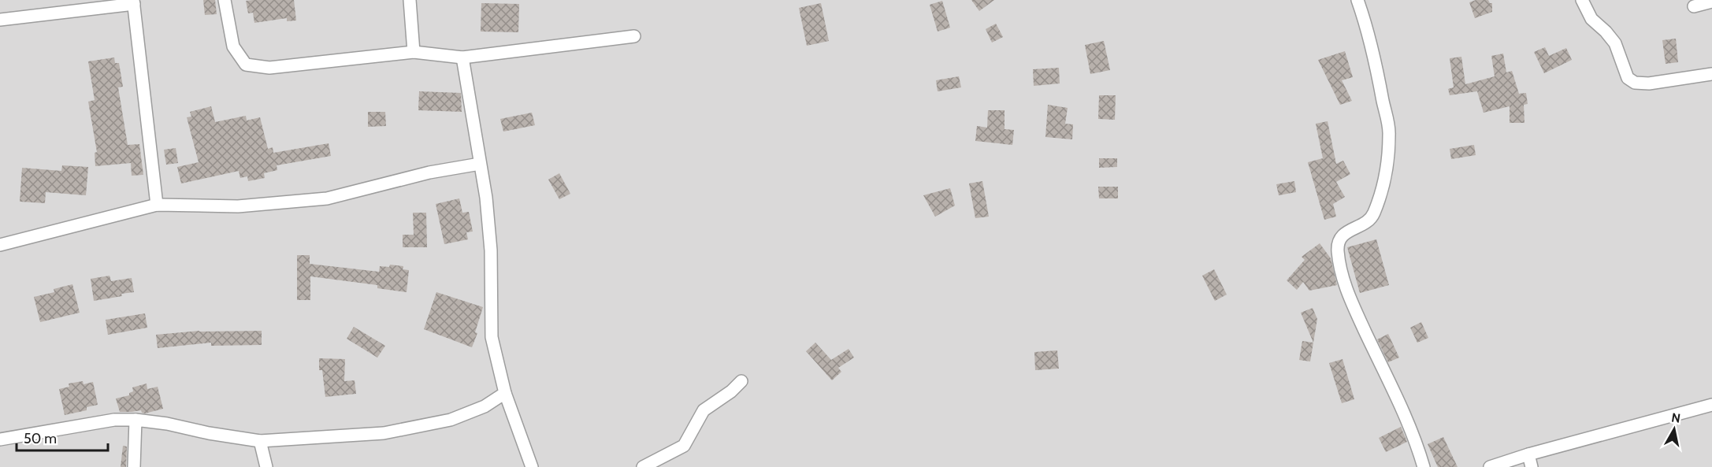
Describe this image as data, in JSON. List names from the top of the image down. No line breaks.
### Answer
{"scale_bar":"50 m","north":"top"}
